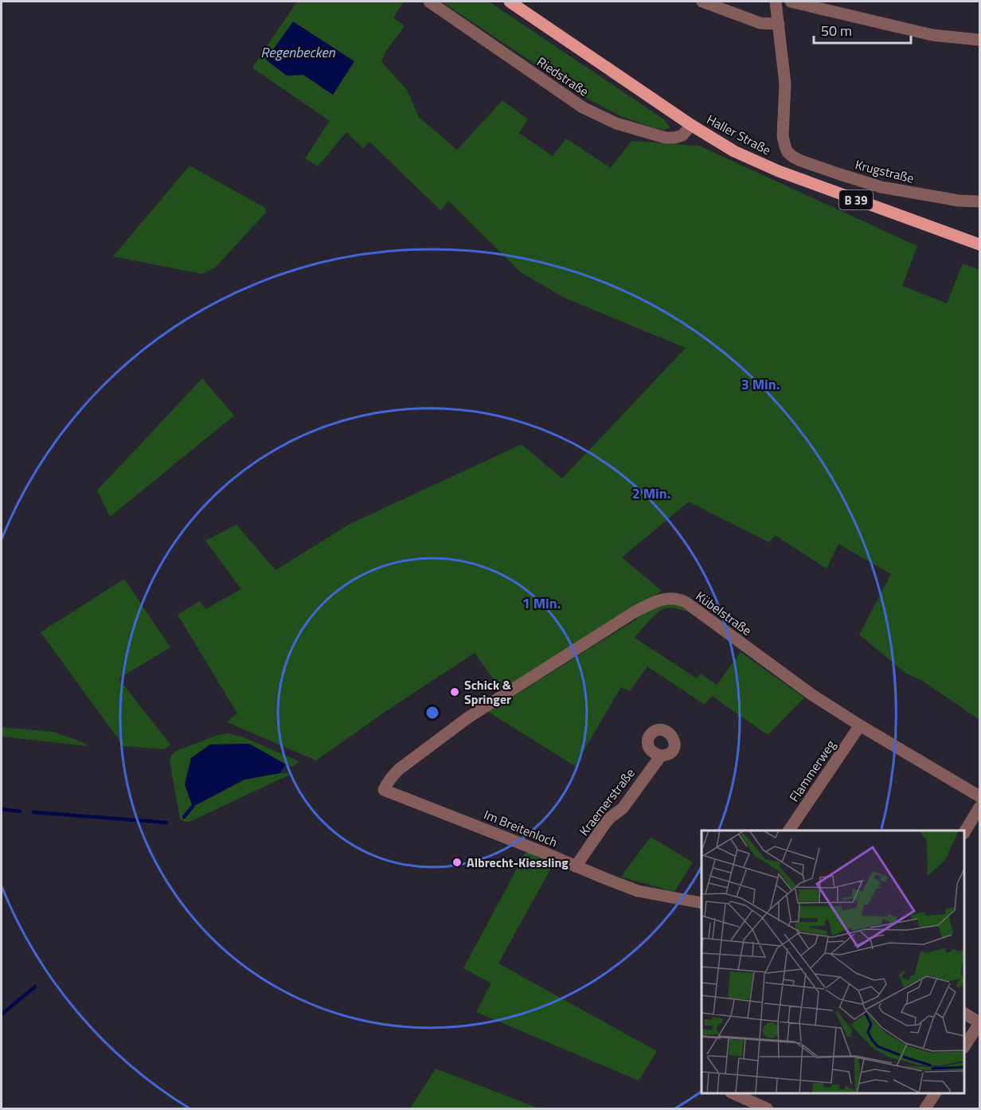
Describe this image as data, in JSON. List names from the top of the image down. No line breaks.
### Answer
{"streets":{"main road":["Haller Straße","B 39"],"street":["Riedstraße","Krugstraße","Kübelstraße","Flammerweg","Kraemerstraße","Im Breitenloch"]},"crossings":[["Riedstraße","Haller Straße"],["Kübelstraße","Flammerweg"],["Kübelstraße","Im Breitenloch"],["Kraemerstraße","Im Breitenloch"]],"water":["Regenbecken"],"places":["Schick & Springer","Albrecht-Kiessling"],"scale_bar":"50 m","rings":["3 Min.","2 Min.","1 Min."]}
